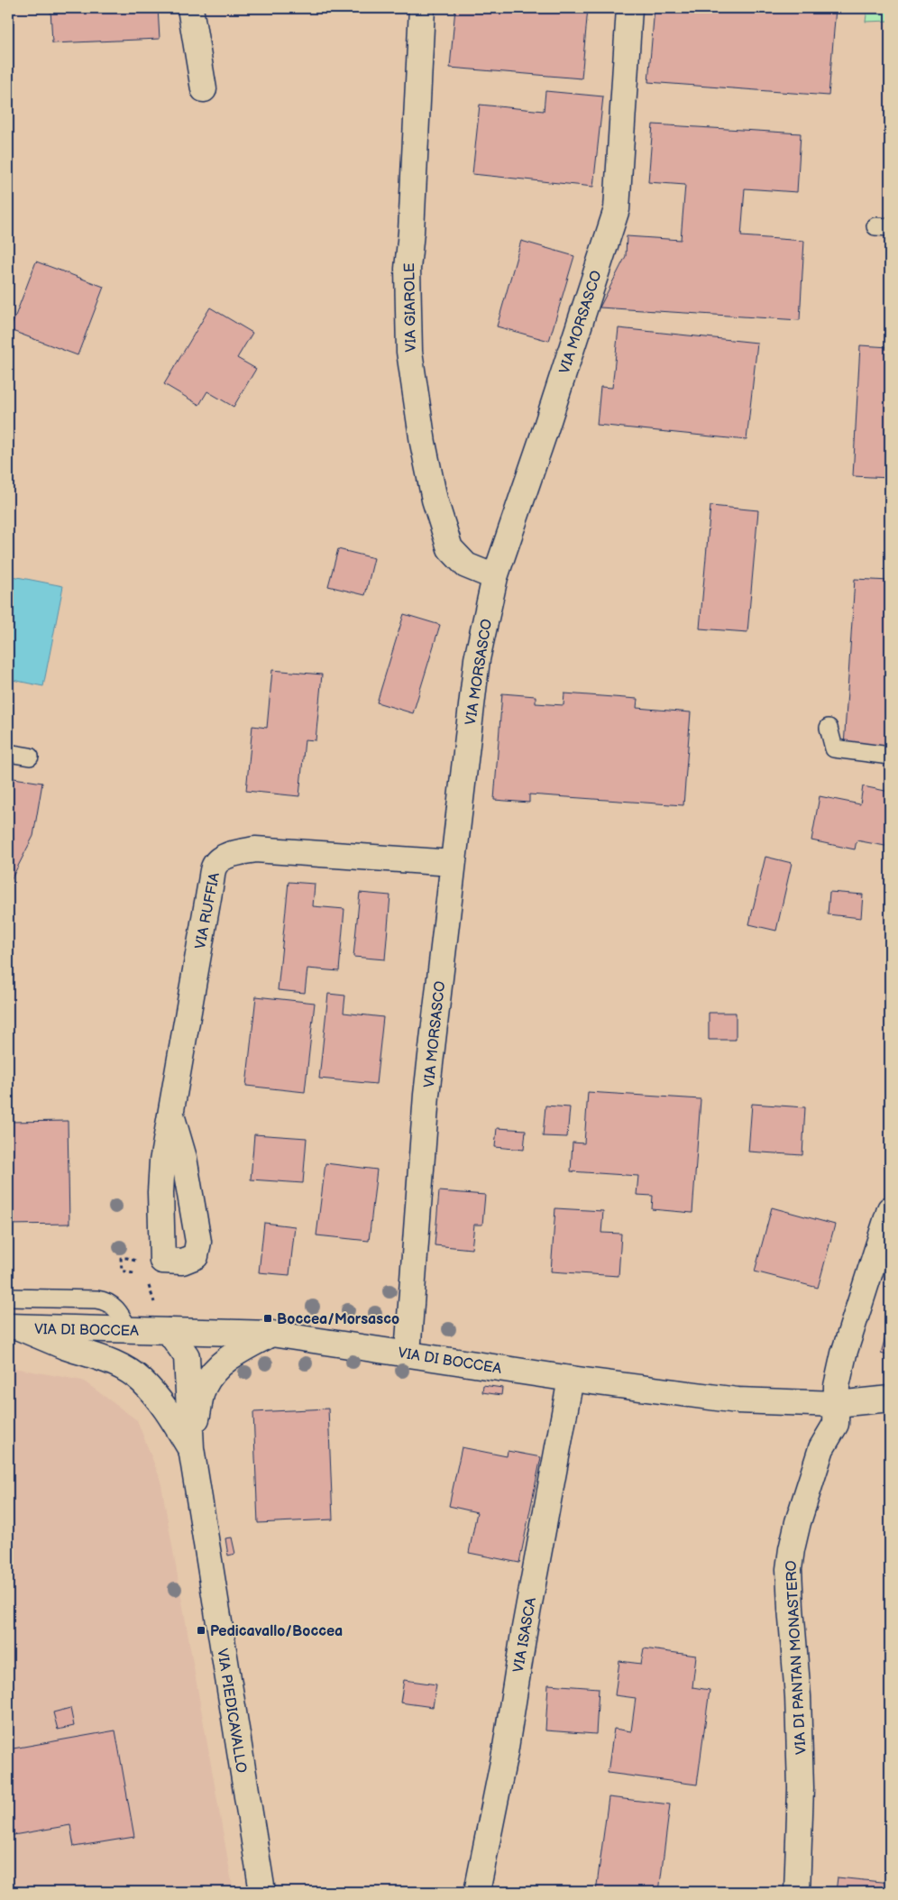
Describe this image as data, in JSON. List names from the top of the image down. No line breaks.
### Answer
{"streets":{"street":["VIA GIAROLE","VIA MORSASCO","VIA RUFFIA","VIA DI BOCCEA","VIA ISASCA","VIA DI PANTAN MONASTERO","VIA PIEDICAVALLO"]},"crossings":[["VIA GIAROLE","VIA MORSASCO"],["VIA MORSASCO","VIA RUFFIA"],["VIA MORSASCO","VIA DI BOCCEA"],["VIA DI BOCCEA","VIA ISASCA"],["VIA DI BOCCEA","VIA DI PANTAN MONASTERO"]],"places":{"transit":["Boccea/Morsasco","Pedicavallo/Boccea"]}}
